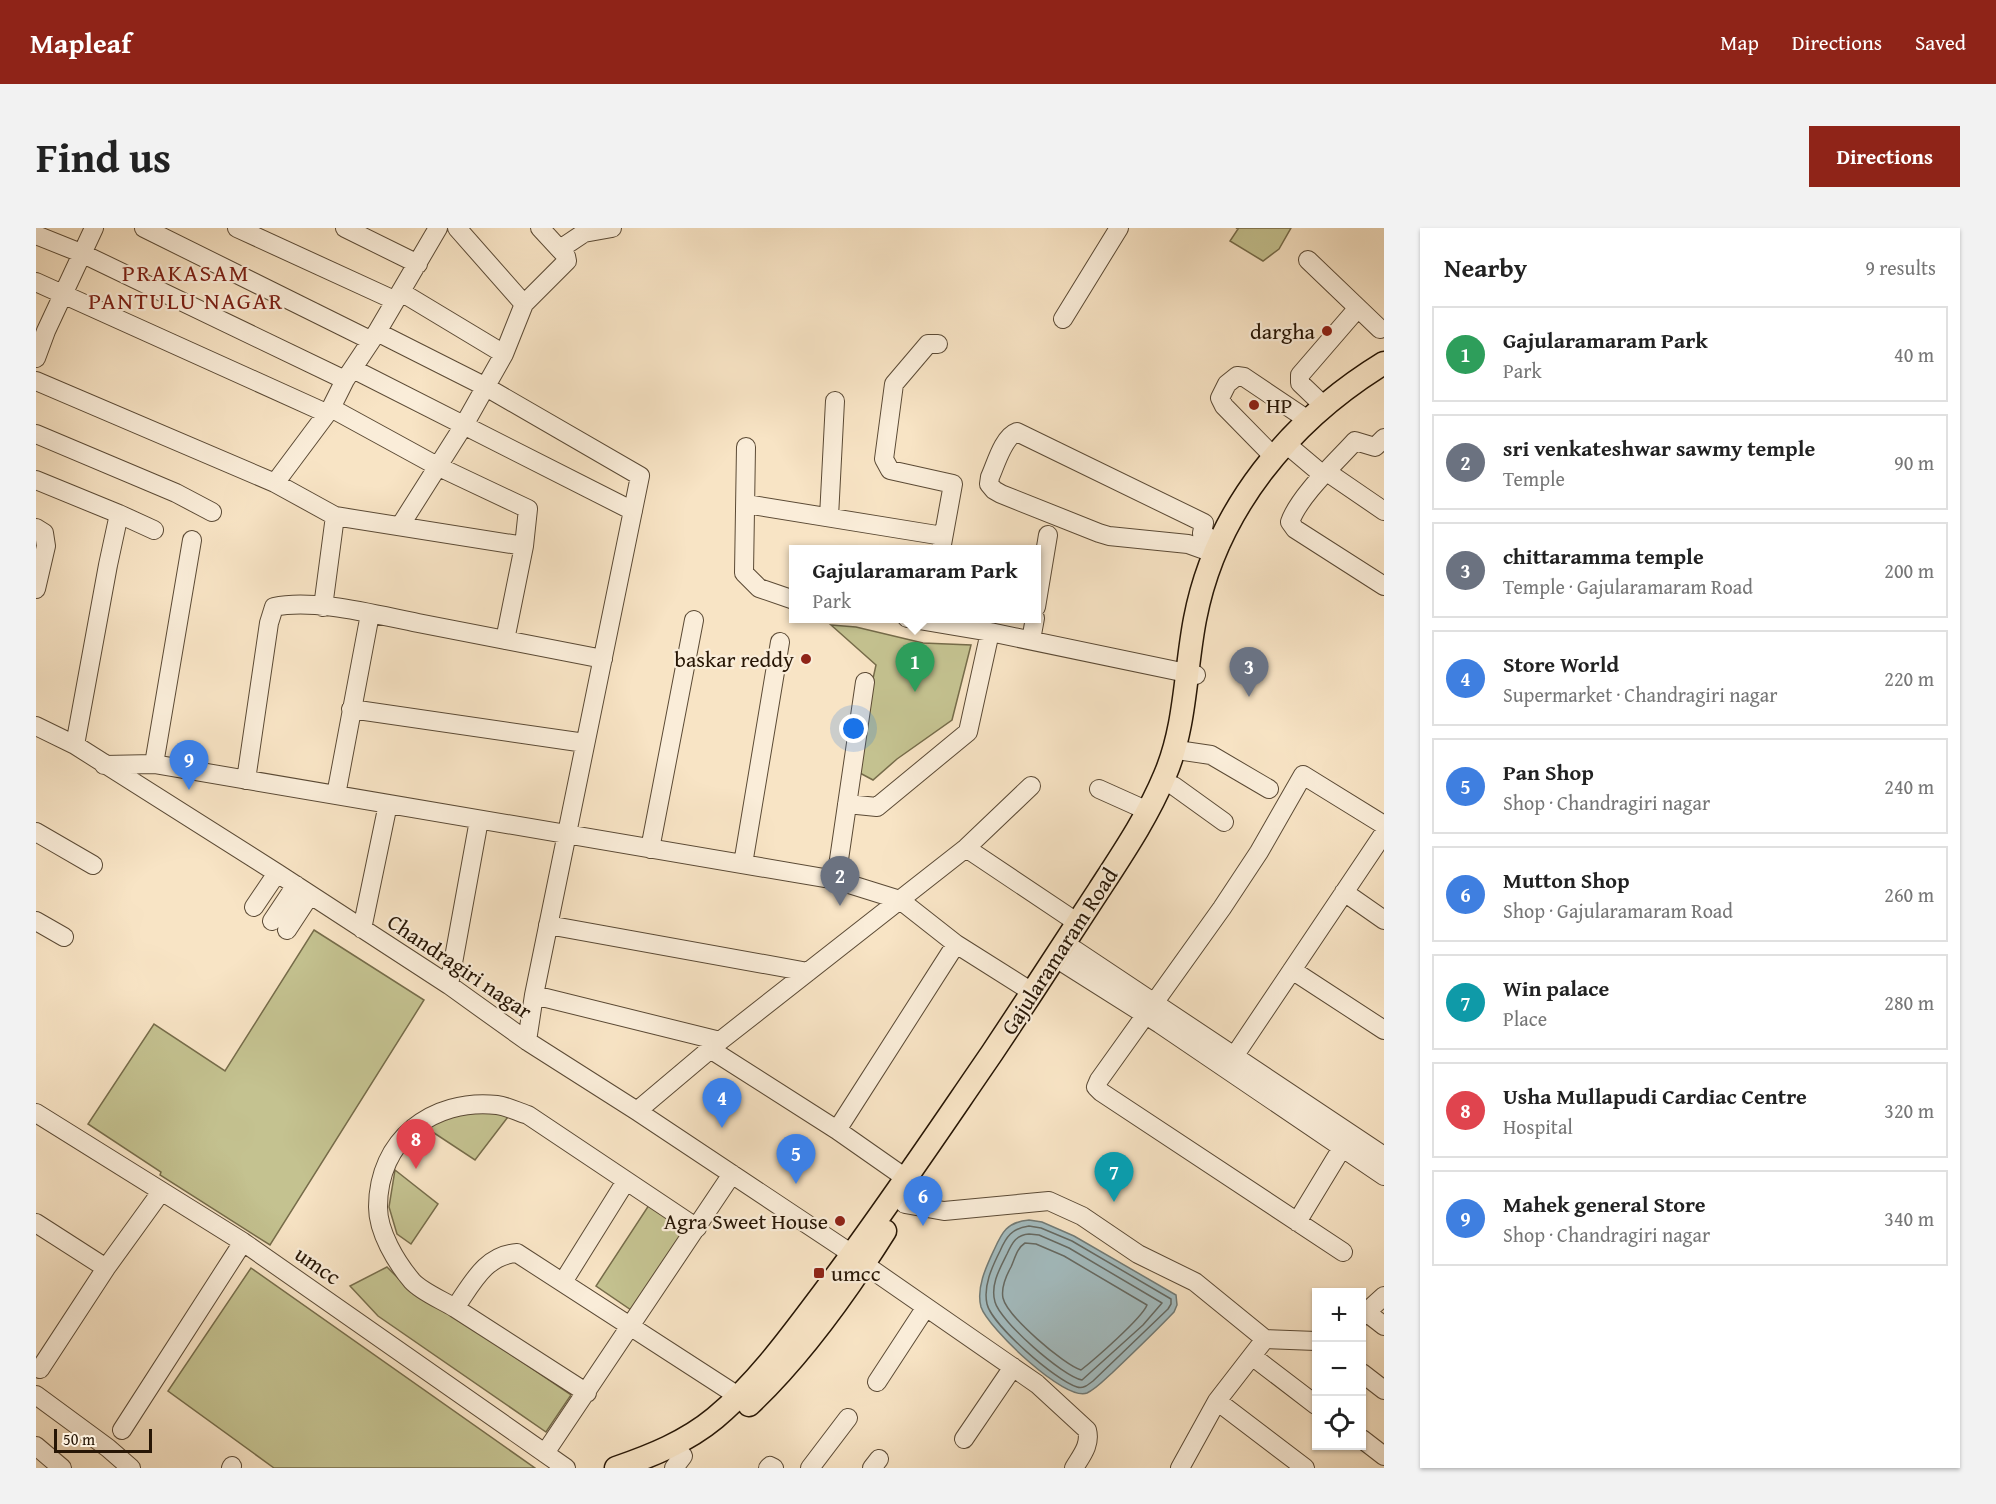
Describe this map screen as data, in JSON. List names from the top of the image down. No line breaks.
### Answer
{"streets":{"main road":["Gajularamaram Road"],"street":["Chandragiri nagar","umcc"]},"crossings":[["Gajularamaram Road","Chandragiri nagar"]],"districts":["PRAKASAM PANTULU NAGAR"],"places":{"other":["dargha","HP","baskar reddy","Agra Sweet House"],"transit":["umcc"]},"scale_bar":"50 m","page":{"header":"Mapleaf","nav":["Map","Directions","Saved"],"title":"Find us","buttons":"Directions","heading":["Nearby","9 results"],"list":[{"mark":"1","name":"Gajularamaram Park","note":"Park","value":"40 m"},{"mark":"2","name":"sri venkateshwar sawmy temple","note":"Temple","value":"90 m"},{"mark":"3","name":"chittaramma temple","note":"Temple · Gajularamaram Road","value":"200 m"},{"mark":"4","name":"Store World","note":"Supermarket · Chandragiri nagar","value":"220 m"},{"mark":"5","name":"Pan Shop","note":"Shop · Chandragiri nagar","value":"240 m"},{"mark":"6","name":"Mutton Shop","note":"Shop · Gajularamaram Road","value":"260 m"},{"mark":"7","name":"Win palace","note":"Place","value":"280 m"},{"mark":"8","name":"Usha Mullapudi Cardiac Centre","note":"Hospital","value":"320 m"},{"mark":"9","name":"Mahek general Store","note":"Shop · Chandragiri nagar","value":"340 m"}],"popup":["Gajularamaram Park","Park"],"pins":["1","3","9","2","4","8","5","7","6"],"map_buttons":["+","−"],"scale":"50 m"}}
